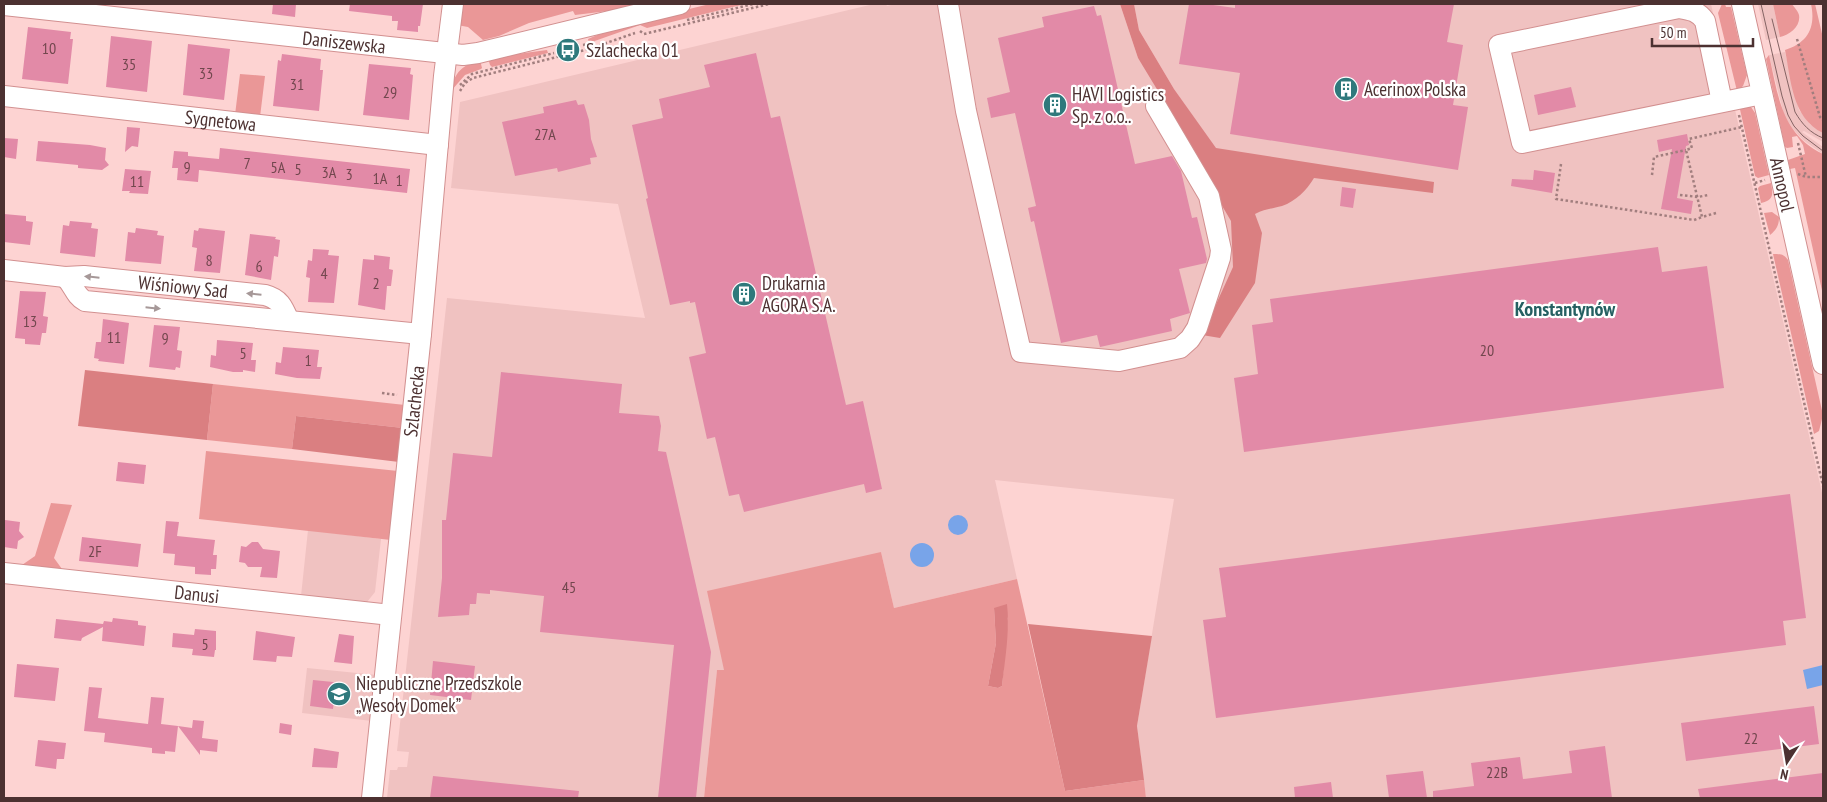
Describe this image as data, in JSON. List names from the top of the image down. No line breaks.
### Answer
{"streets":{"street":["Daniszewska","Sygnetowa","Annopol","Wiśniowy Sad","Szlachecka","Danusi"]},"crossings":[["Daniszewska","Szlachecka"],["Sygnetowa","Szlachecka"],["Wiśniowy Sad","Szlachecka"],["Szlachecka","Danusi"]],"districts":["Konstantynów"],"places":{"bus stop":["Szlachecka 01"],"building":["Acerinox Polska","HAVI Logistics Sp. z o.o..","Drukarnia AGORA S.A."],"school or university":["Niepubliczne Przedszkole „Wesoły Domek”"]},"house_numbers":["10","35","33","31","29","27A","7","9","5A","5","3A","3","1A","1","11","8","6","4","2","13","11","9","20","5","1","2F","45","5","22","22B"],"scale_bar":"50 m","north":"bottom"}
